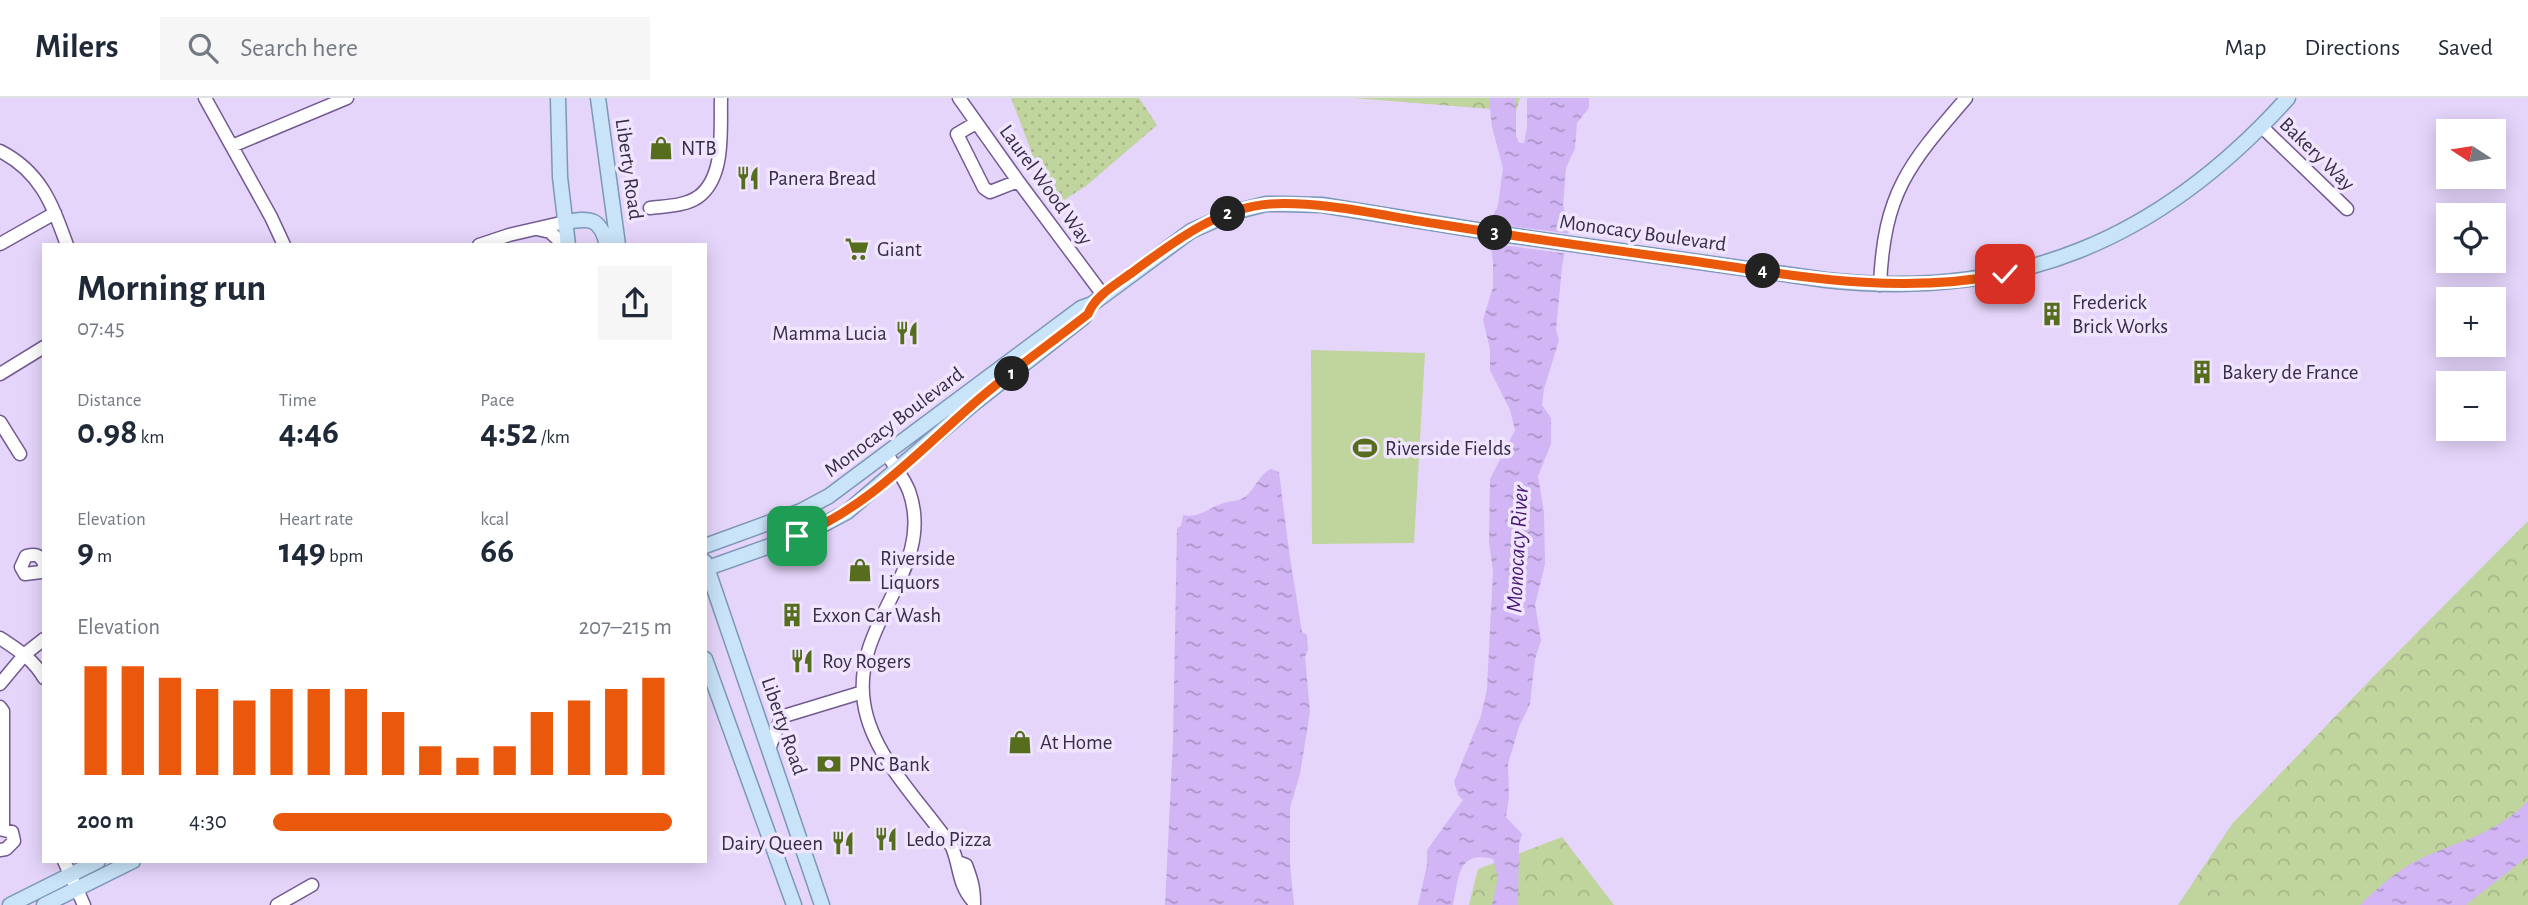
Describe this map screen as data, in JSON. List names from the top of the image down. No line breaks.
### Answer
{"streets":{"main road":["Liberty Road","Monocacy Boulevard"],"street":["Bakery Way","Laurel Wood Way"]},"crossings":[["Bakery Way","Monocacy Boulevard"],["Laurel Wood Way","Monocacy Boulevard"]],"water":["Monocacy River"],"places":{"shop":["NTB","Riverside Liquors","At Home"],"restaurant":["Panera Bread","Mamma Lucia","Roy Rogers","Ledo Pizza","Dairy Queen"],"supermarket":["Giant"],"building":["Frederick Brick Works","Bakery de France","Exxon Car Wash"],"sports":["Riverside Fields"],"bank":["PNC Bank"]},"north":"left","page":{"header":"Milers","search":"Search here","nav":["Map","Directions","Saved"],"map_buttons":["+","−"],"pins":["2","3","4","1"],"heading":["Morning run","07:45"],"stats":[["Distance","0.98 km"],["Time","4:46"],["Pace","4:52 /km"],["Elevation","9 m"],["Heart rate","149 bpm"],["kcal","66"]],"chart":["Elevation","207–215 m"],"list":[{"name":"200 m","note":"4:30"}]}}
